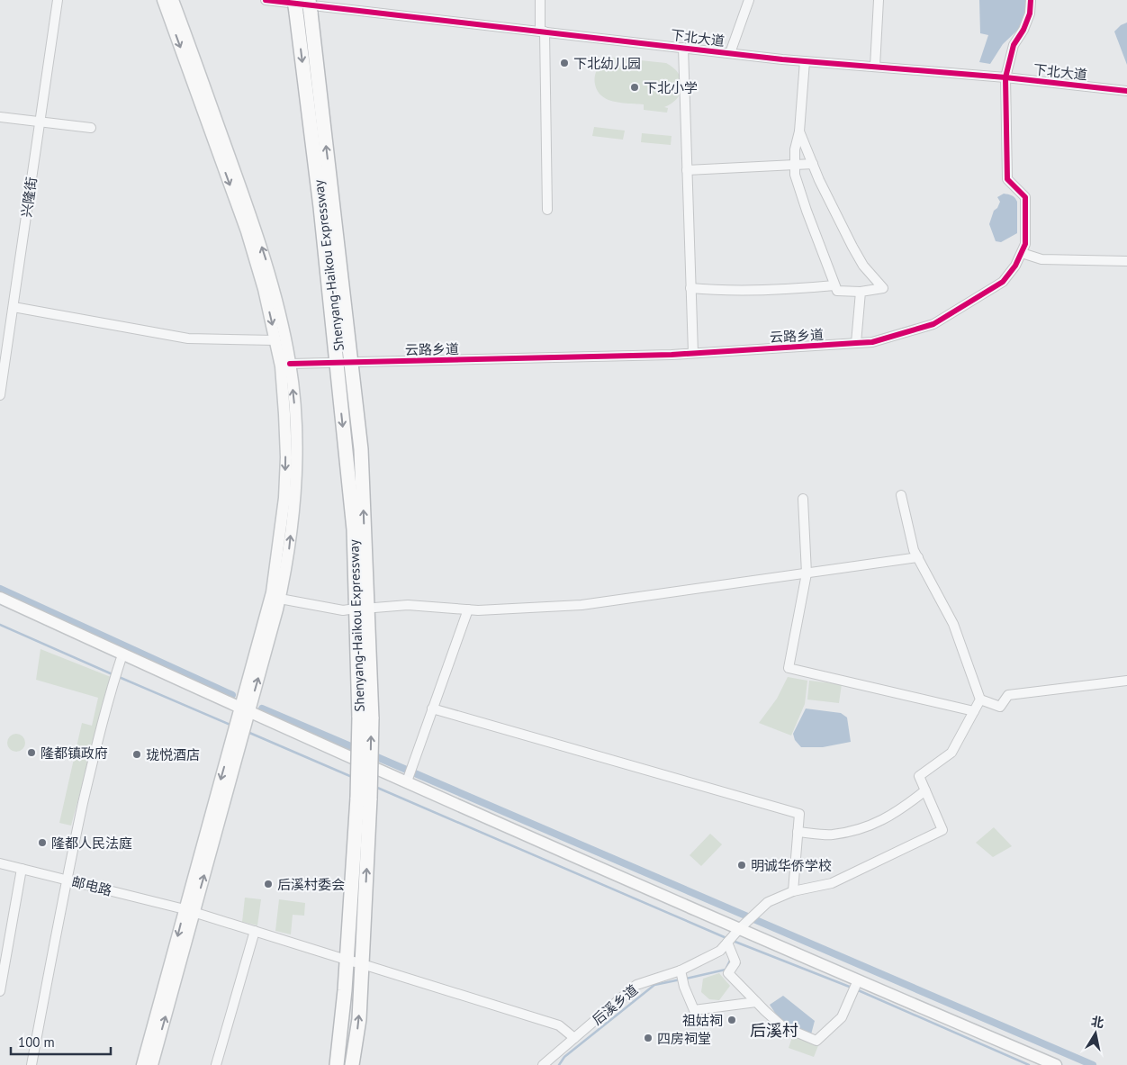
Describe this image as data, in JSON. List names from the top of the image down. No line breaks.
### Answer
{"streets":{"highway":["Shenyang-Haikou Expressway"],"street":["下北大道","兴隆街","云路乡道","邮电路","后溪乡道"]},"crossings":[["下北大道","云路乡道"]],"districts":["后溪村"],"places":["下北幼儿园","下北小学","隆都镇政府","珑悦酒店","隆都人民法庭","明诚华侨学校","后溪村委会","祖姑祠","四房祠堂"],"scale_bar":"100 m","north":"top"}
